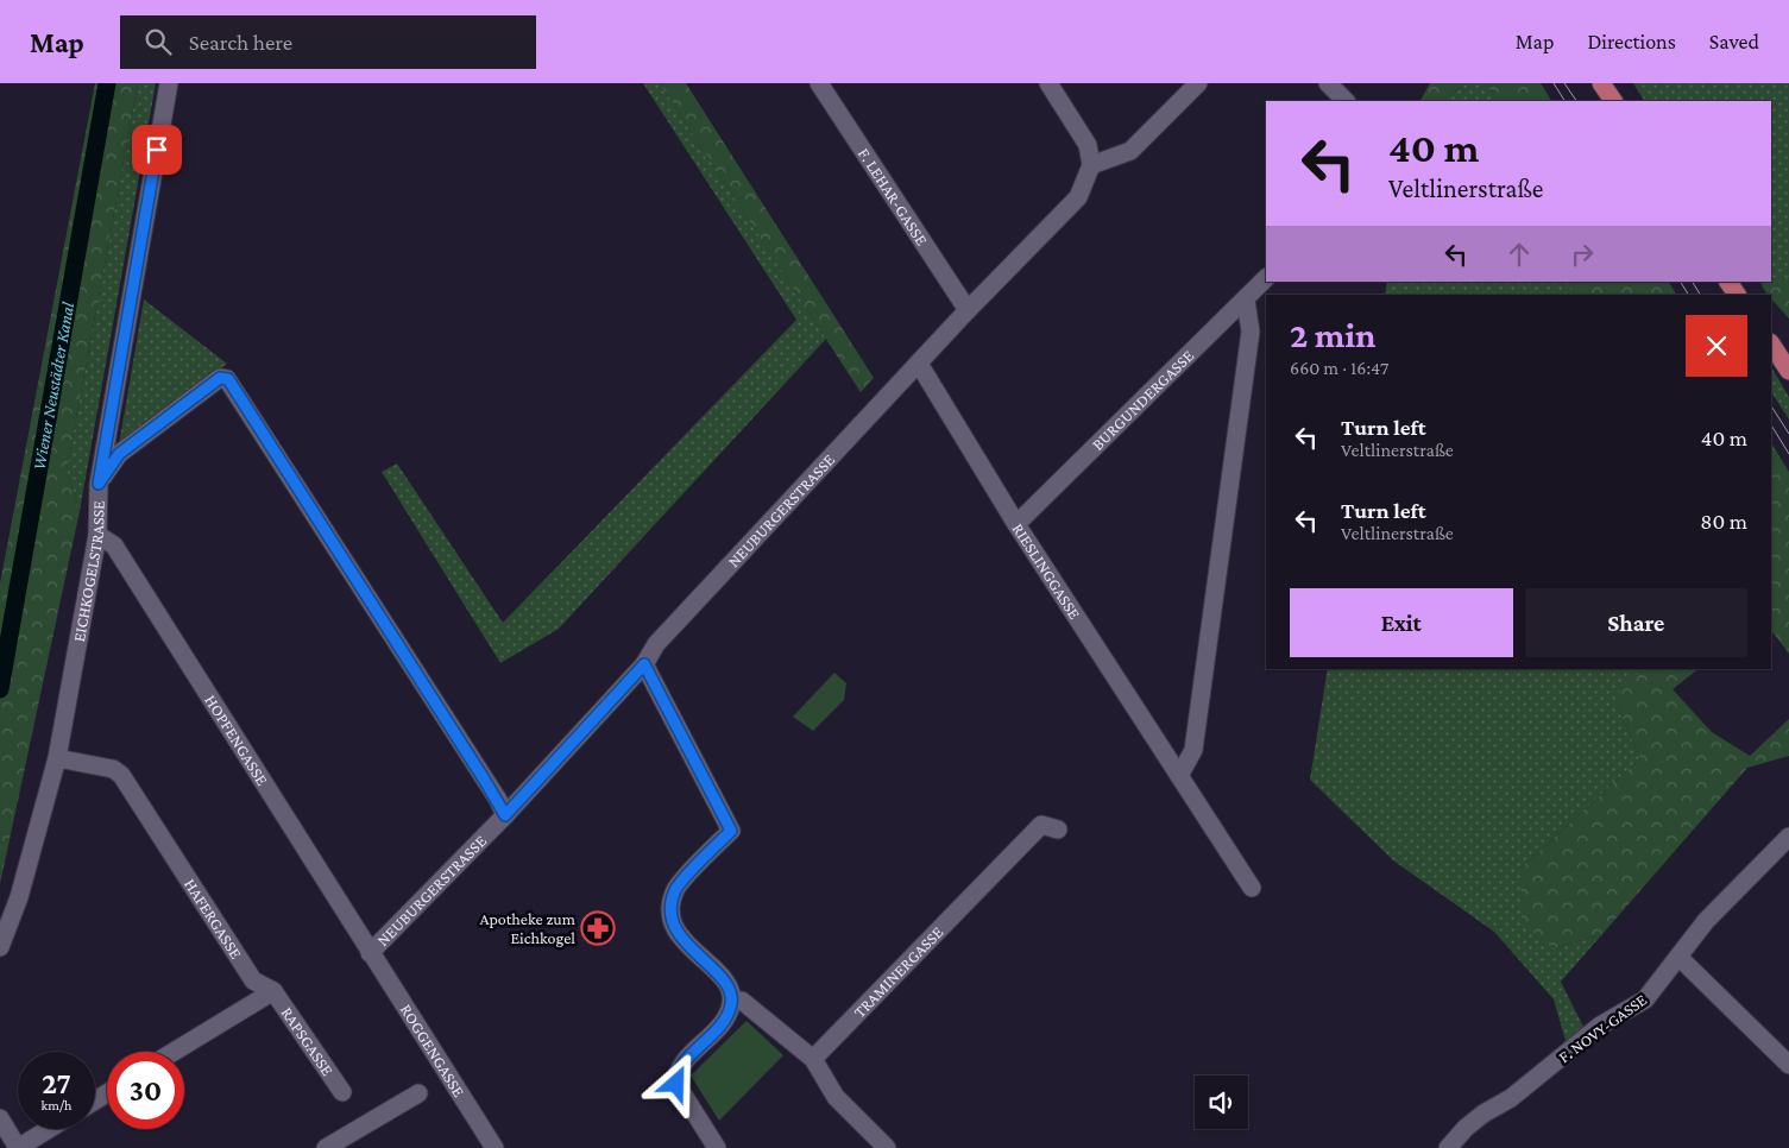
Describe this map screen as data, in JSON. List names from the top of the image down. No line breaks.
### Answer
{"streets":{"street":["F. LEHAR-GASSE","BURGUNDERGASSE","NEUBURGERSTRASSE","EICHKOGELSTRASSE","RIESLINGGASSE","HOPFENGASSE","HAFERGASSE","TRAMINERGASSE","F. NOVY-GASSE","RAPSGASSE","ROGGENGASSE"]},"crossings":[["F. LEHAR-GASSE","NEUBURGERSTRASSE"],["BURGUNDERGASSE","RIESLINGGASSE"],["NEUBURGERSTRASSE","RIESLINGGASSE"],["NEUBURGERSTRASSE","HOPFENGASSE"],["NEUBURGERSTRASSE","ROGGENGASSE"],["EICHKOGELSTRASSE","HOPFENGASSE"],["EICHKOGELSTRASSE","HAFERGASSE"],["HOPFENGASSE","ROGGENGASSE"],["HAFERGASSE","RAPSGASSE"]],"water":["Wiener Neustädter Kanal"],"places":{"pharmacy":["Apotheke zum Eichkogel"]},"page":{"header":"Map","search":"Search here","nav":["Map","Directions","Saved"],"turn":["40 m","Veltlinerstraße"],"heading":["2 min","660 m · 16:47"],"list":[{"name":"Turn left","note":"Veltlinerstraße","value":"40 m"},{"name":"Turn left","note":"Veltlinerstraße","value":"80 m"}],"buttons":["Exit","Share"],"speed":"27 km/h","limit":"30"}}
